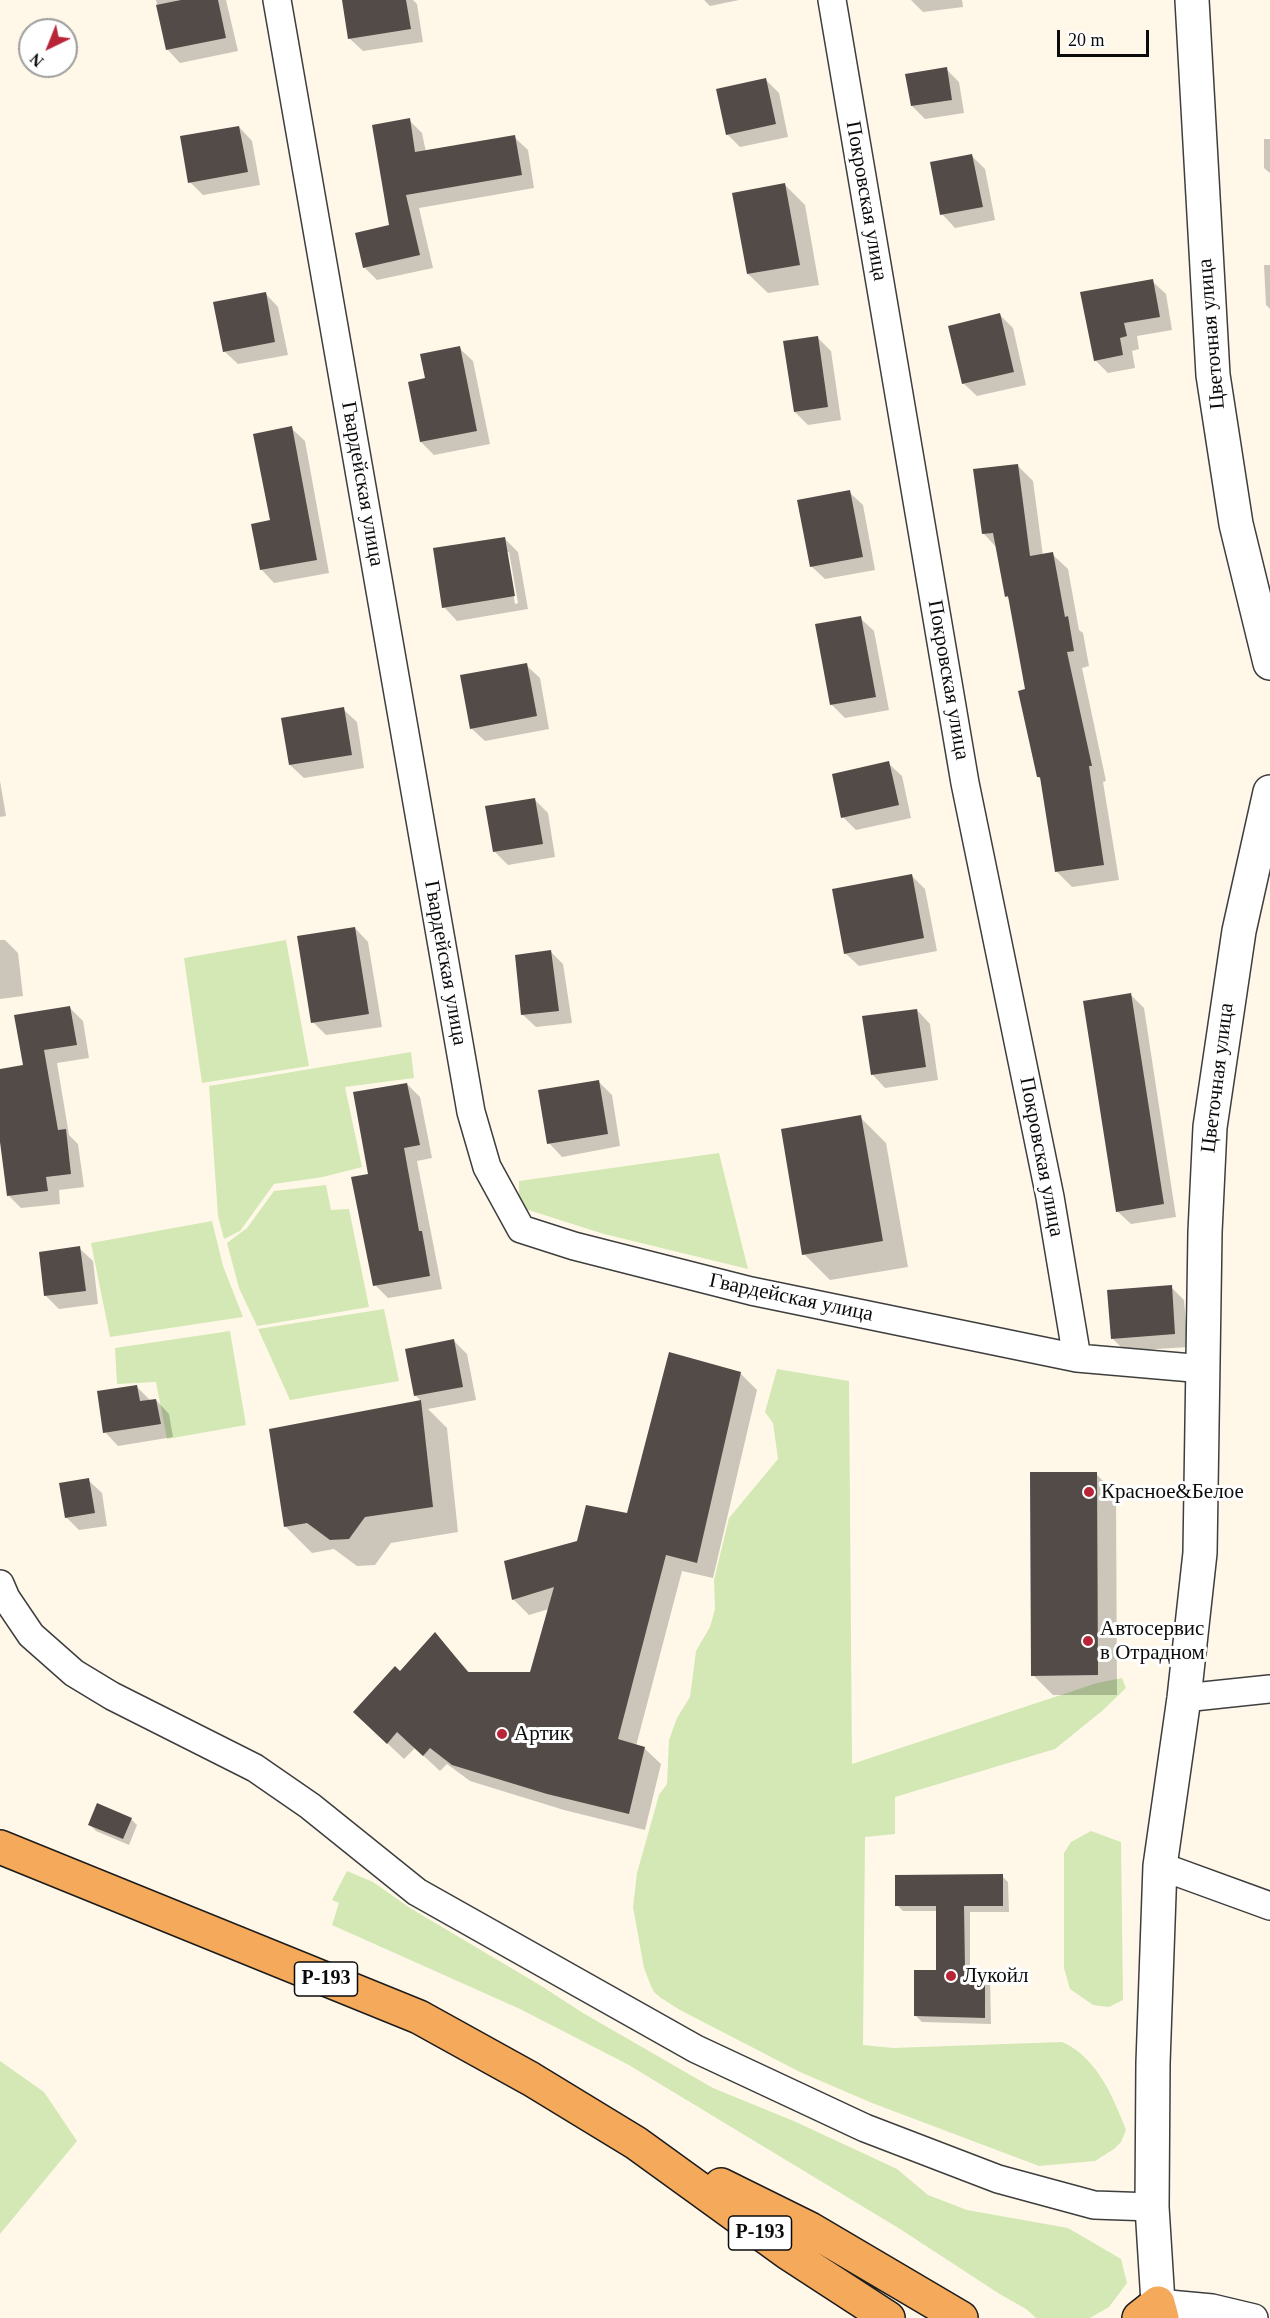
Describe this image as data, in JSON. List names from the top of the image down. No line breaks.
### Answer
{"streets":{"highway":["Р-193"],"street":["Покровская улица","Цветочная улица","Гвардейская улица"]},"crossings":[["Покровская улица","Гвардейская улица"],["Цветочная улица","Гвардейская улица"]],"places":["Красное&Белое","Автосервис в Отрадном","Артик","Лукойл"],"scale_bar":"20 m","north":"bottom left"}
